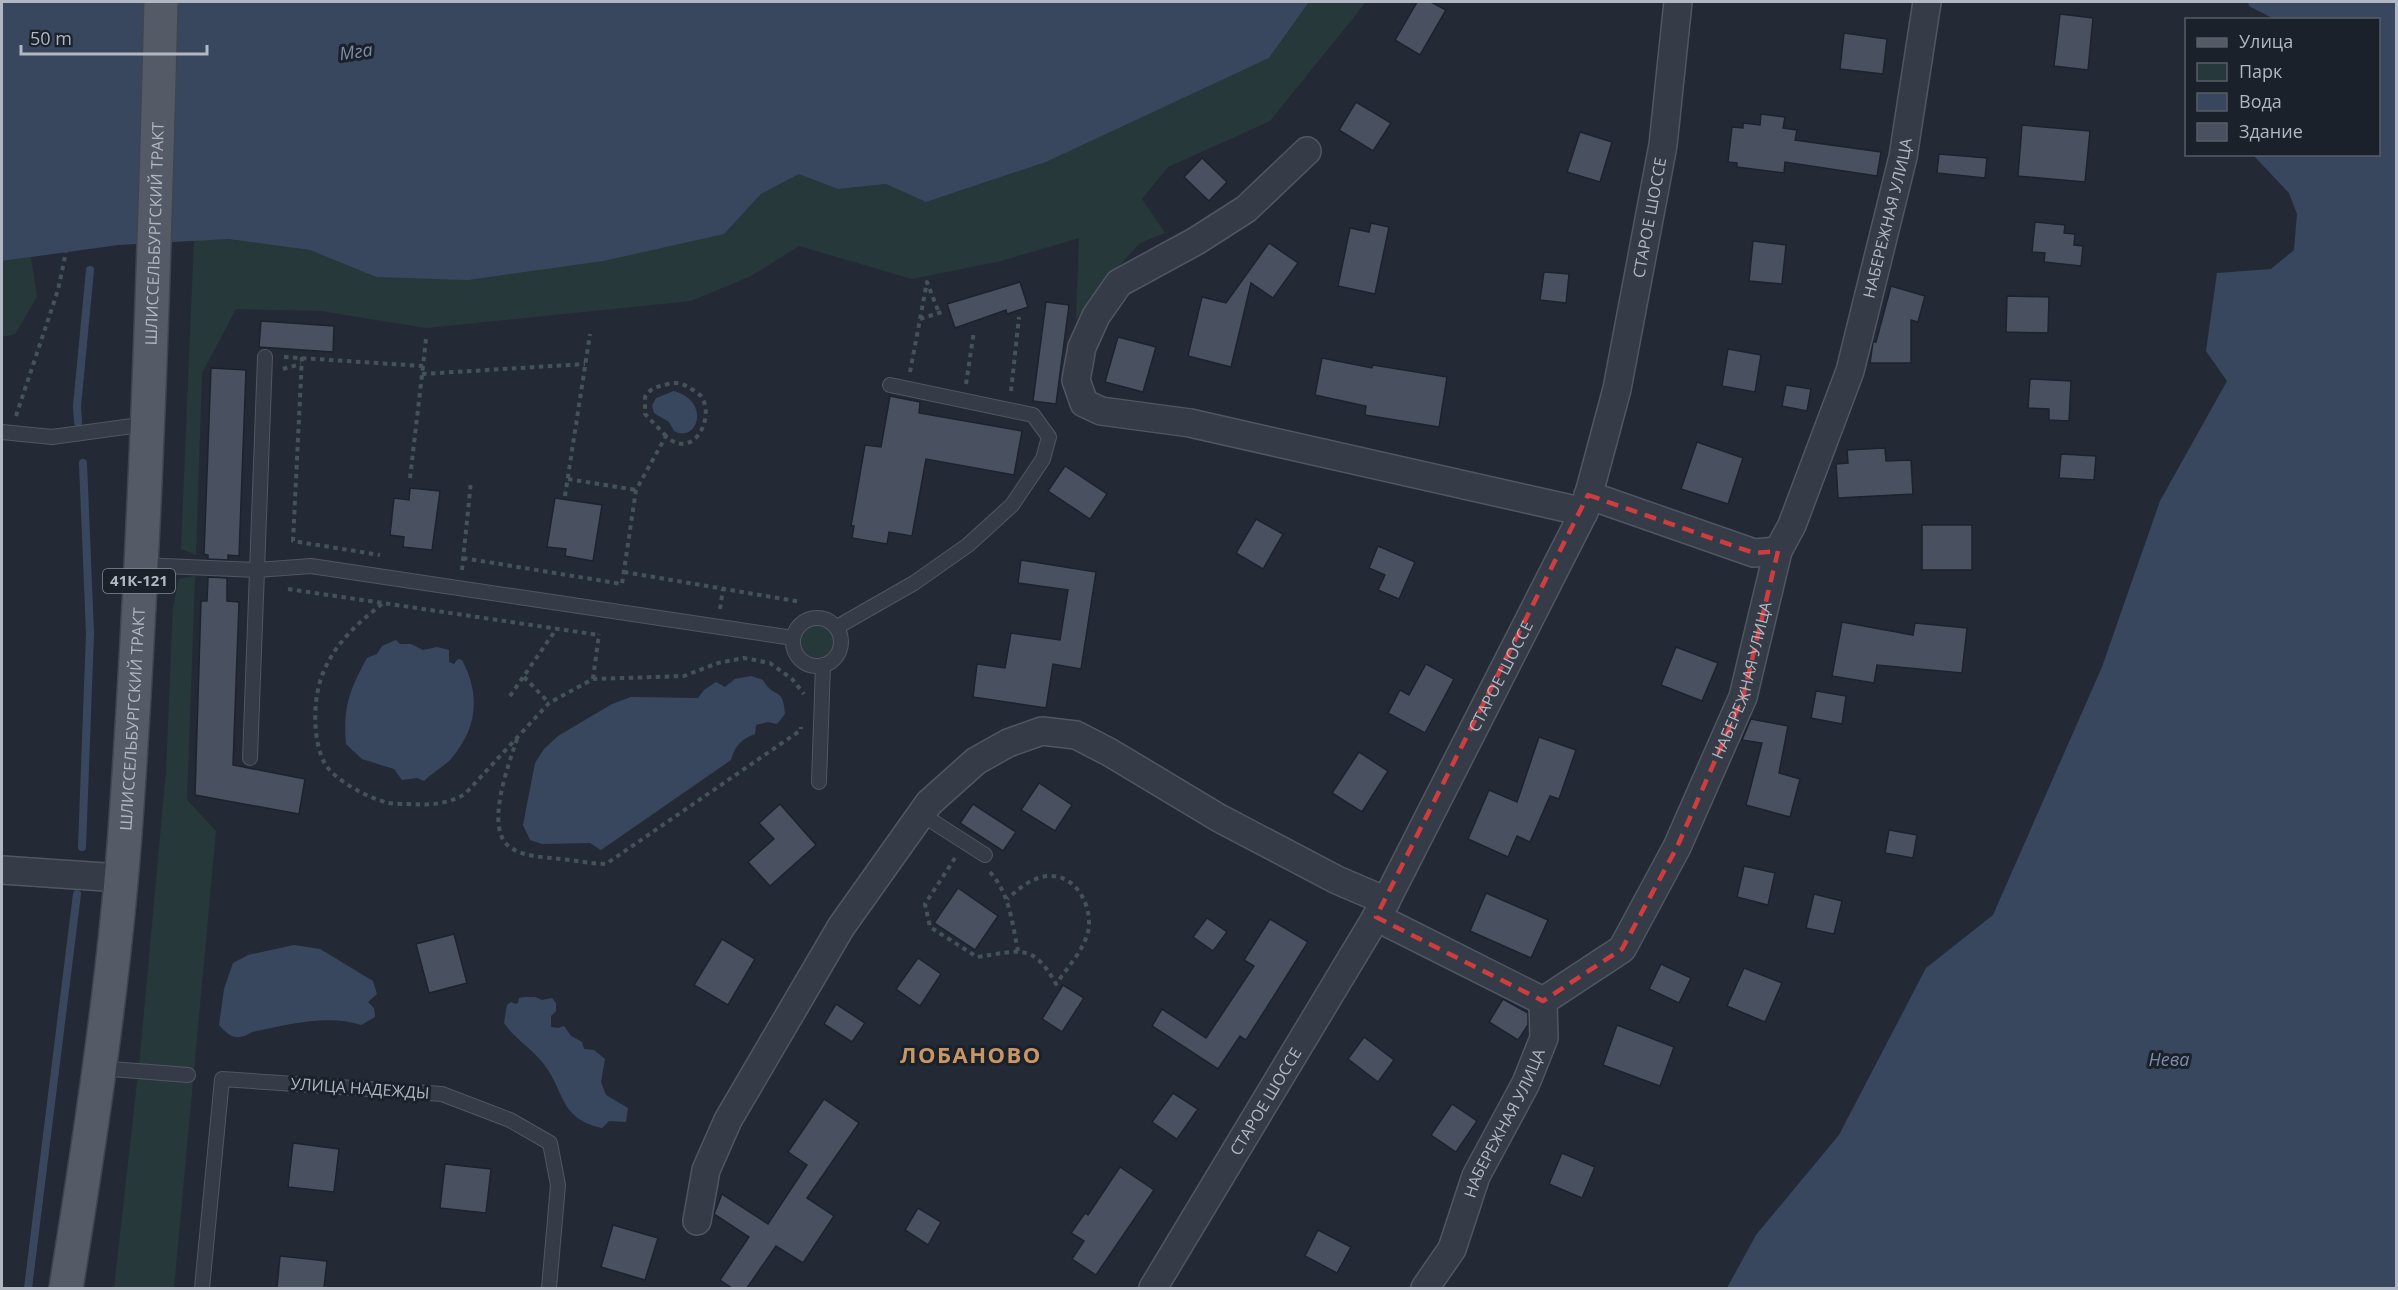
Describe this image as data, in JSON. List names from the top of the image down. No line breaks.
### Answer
{"streets":{"main road":["ШЛИССЕЛЬБУРГСКИЙ ТРАКТ","41К-121"],"street":["СТАРОЕ ШОССЕ","НАБЕРЕЖНАЯ УЛИЦА"],"lane":["УЛИЦА НАДЕЖДЫ"]},"districts":["ЛОБАНОВО"],"water":["Мга","Нева"],"legend":["Улица","Парк","Вода","Здание"],"scale_bar":"50 m"}
